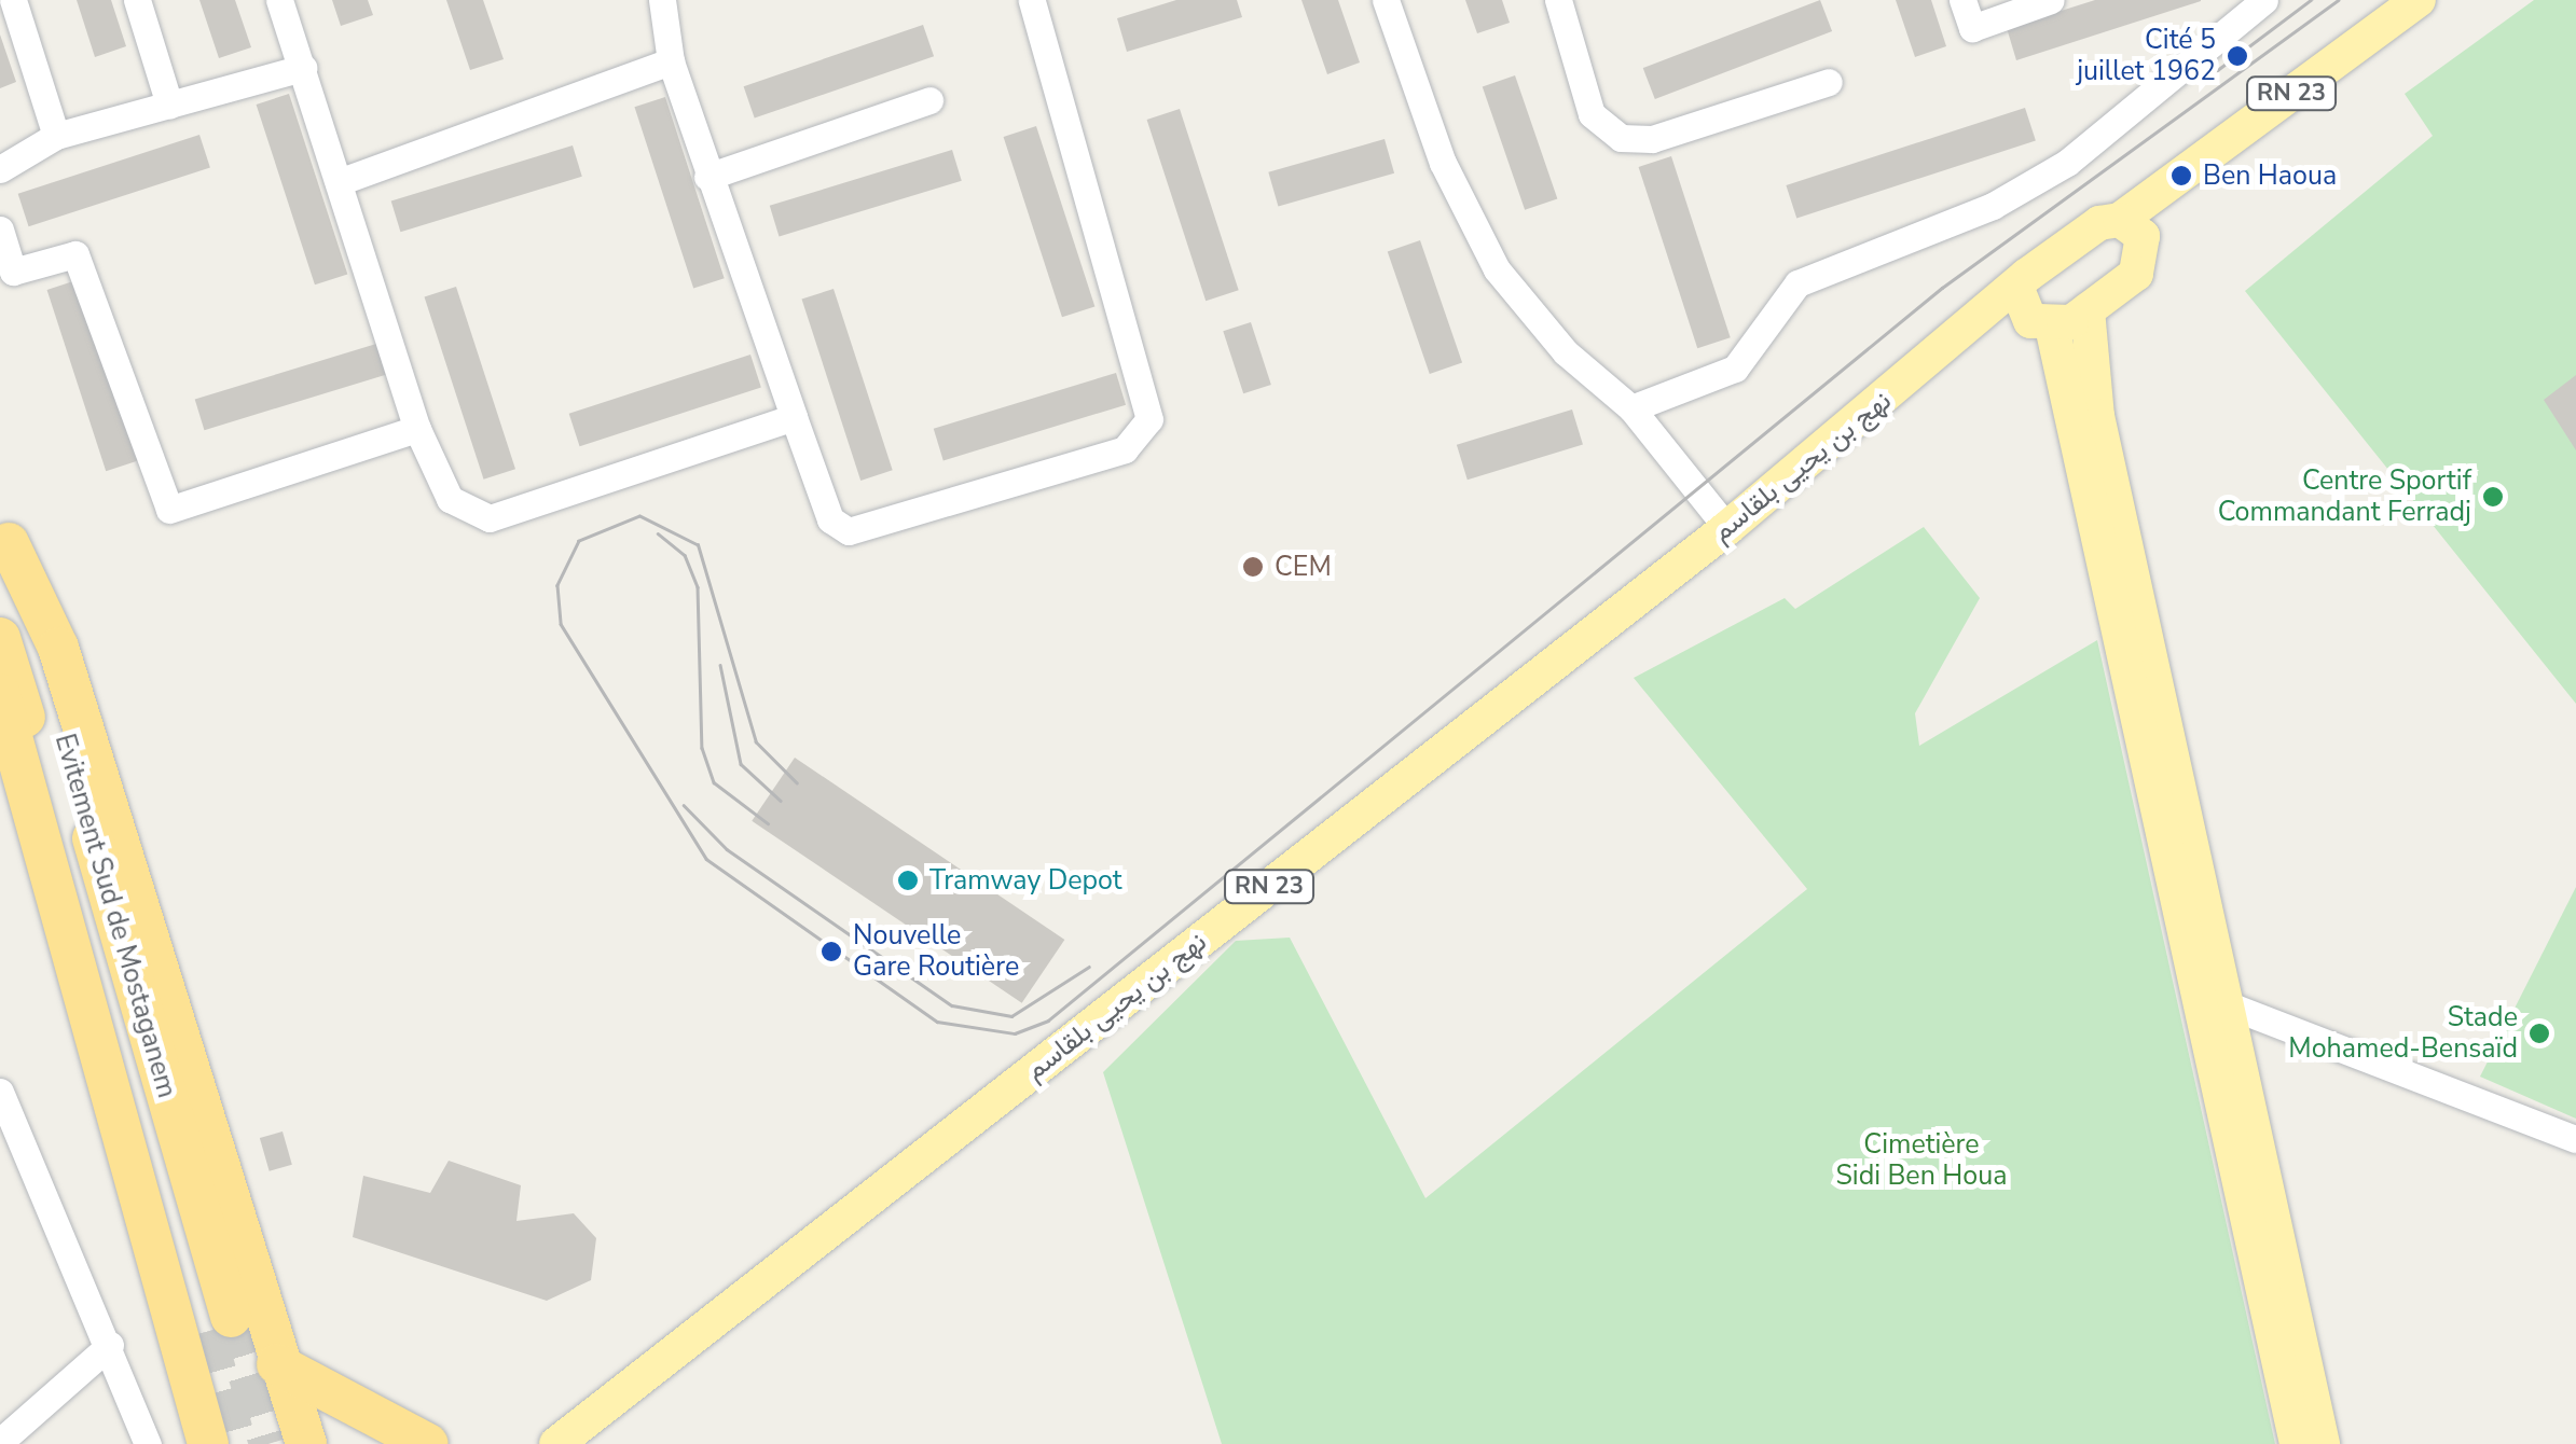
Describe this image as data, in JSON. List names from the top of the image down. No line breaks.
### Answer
{"streets":{"highway":["Evitement Sud de Mostaganem"],"main road":["RN 23","نهج بن يحيى بلقاسم"]},"parks":["Cimetière Sidi Ben Houa"],"places":["Cité 5 juillet 1962","Ben Haoua","Centre Sportif Commandant Ferradj","CEM","Tramway Depot","Nouvelle Gare Routière","Stade Mohamed-Bensaïd"]}
